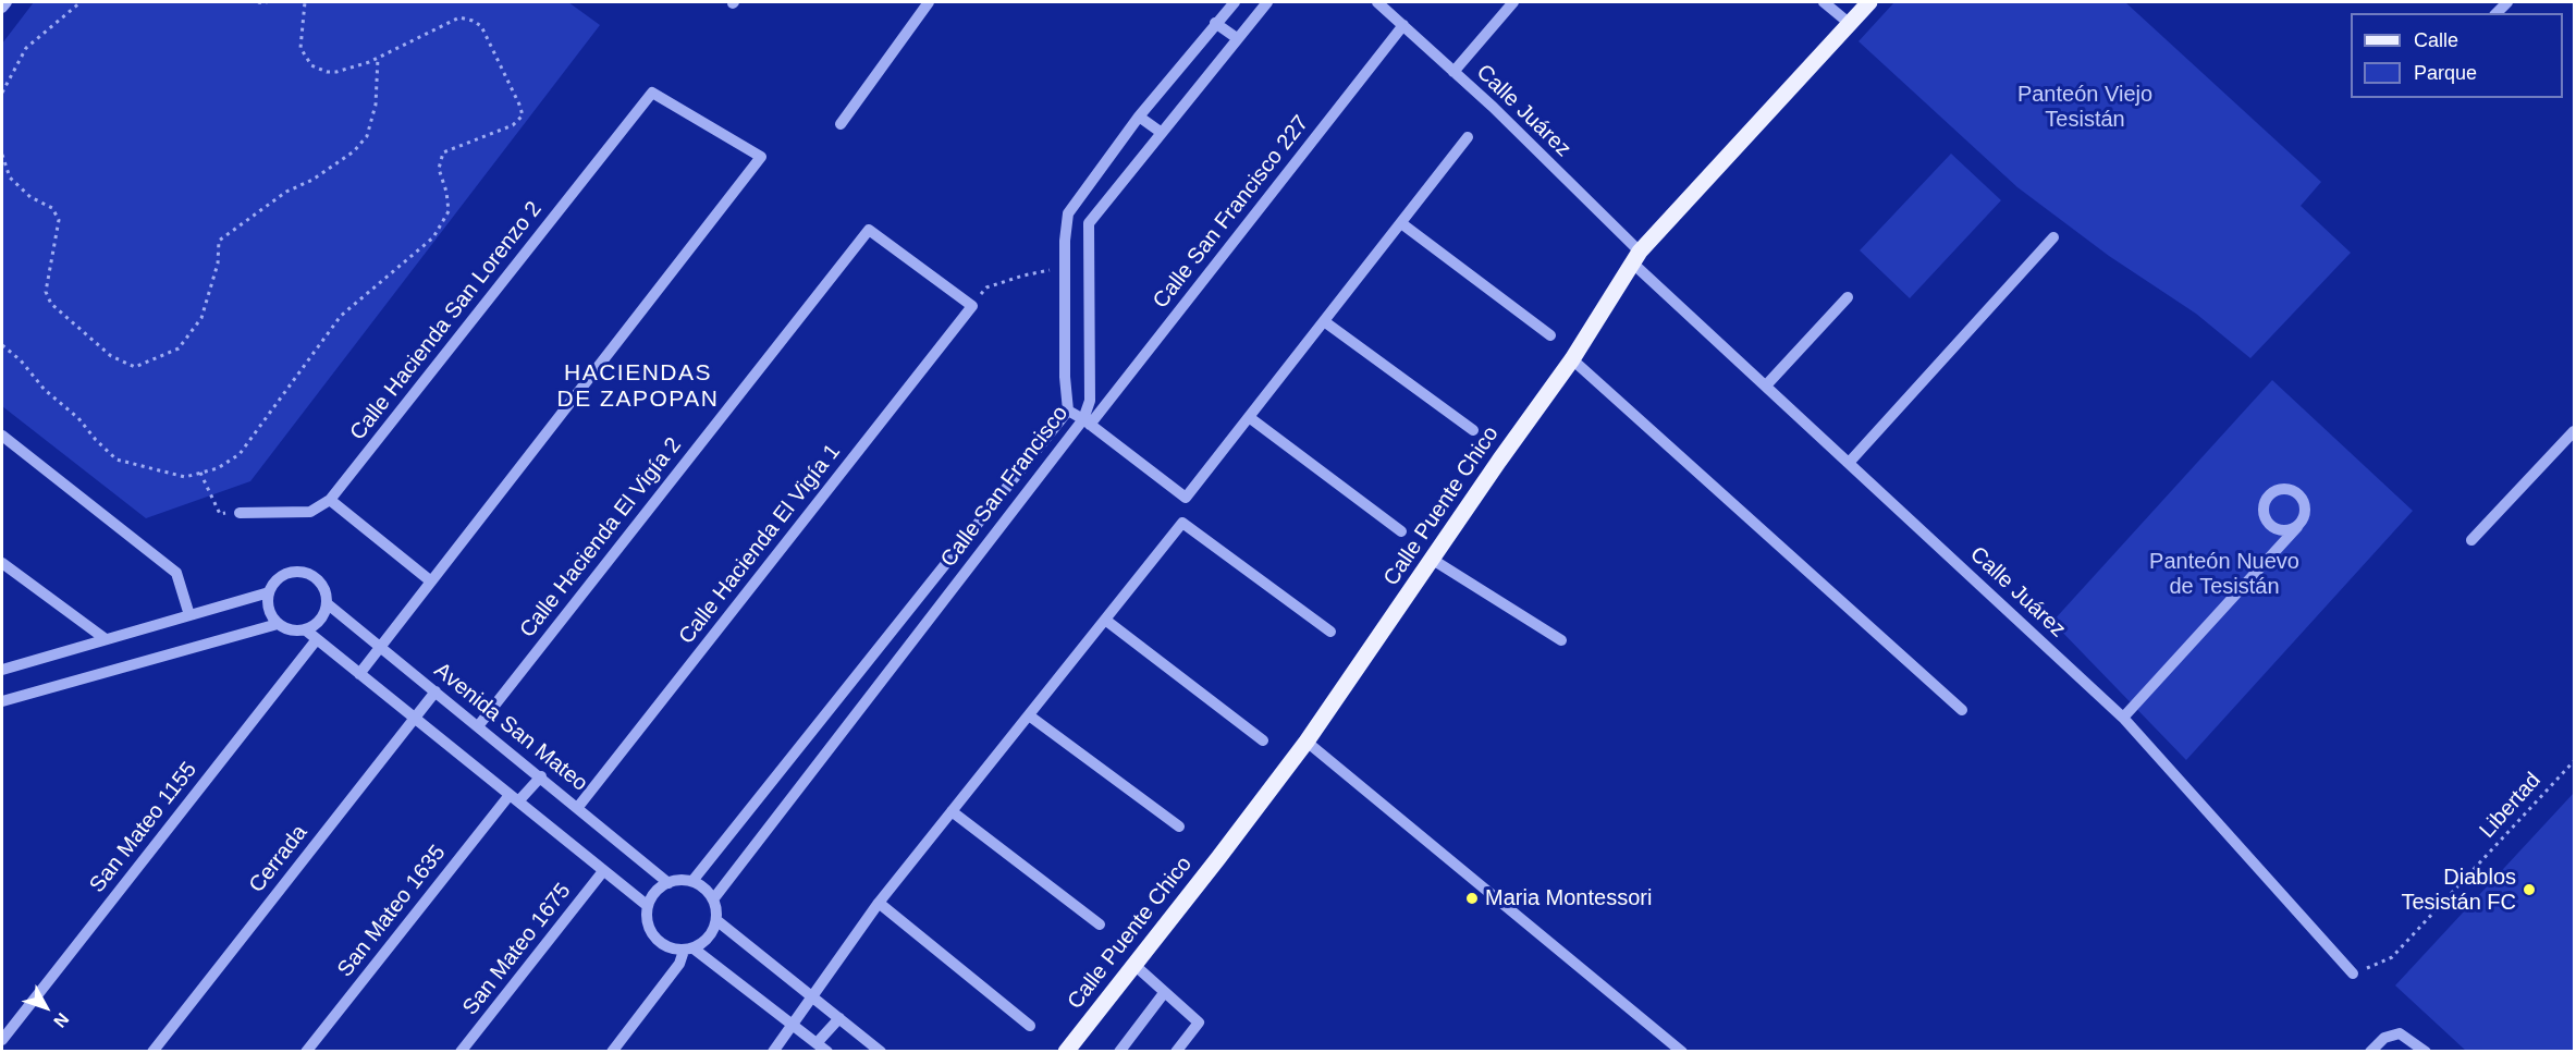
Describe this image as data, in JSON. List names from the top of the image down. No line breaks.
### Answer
{"streets":{"main road":["Calle Puente Chico"],"street":["Calle Juárez","Calle San Francisco 227","Calle Hacienda San Lorenzo 2","Calle San Francisco","Calle Hacienda El Vigía 2","Calle Hacienda El Vigía 1","Avenida San Mateo","San Mateo 1155","Cerrada","San Mateo 1635","San Mateo 1675"],"path":["Libertad"]},"crossings":[["Calle Juárez","Calle San Francisco 227"],["Calle Juárez","Calle Puente Chico"],["Calle Juárez","Libertad"],["Calle San Francisco 227","Calle San Francisco"],["Calle San Francisco","Avenida San Mateo"],["Calle Hacienda El Vigía 2","Calle Hacienda El Vigía 1"],["Calle Hacienda El Vigía 2","Avenida San Mateo"],["Calle Hacienda El Vigía 1","Avenida San Mateo"],["Avenida San Mateo","Cerrada"],["Avenida San Mateo","San Mateo 1635"]],"districts":["HACIENDAS DE ZAPOPAN"],"parks":["Panteón Viejo Tesistán","Panteón Nuevo de Tesistán"],"places":["Diablos Tesistán FC","Maria Montessori"],"legend":["Calle","Parque"],"north":"bottom right"}
